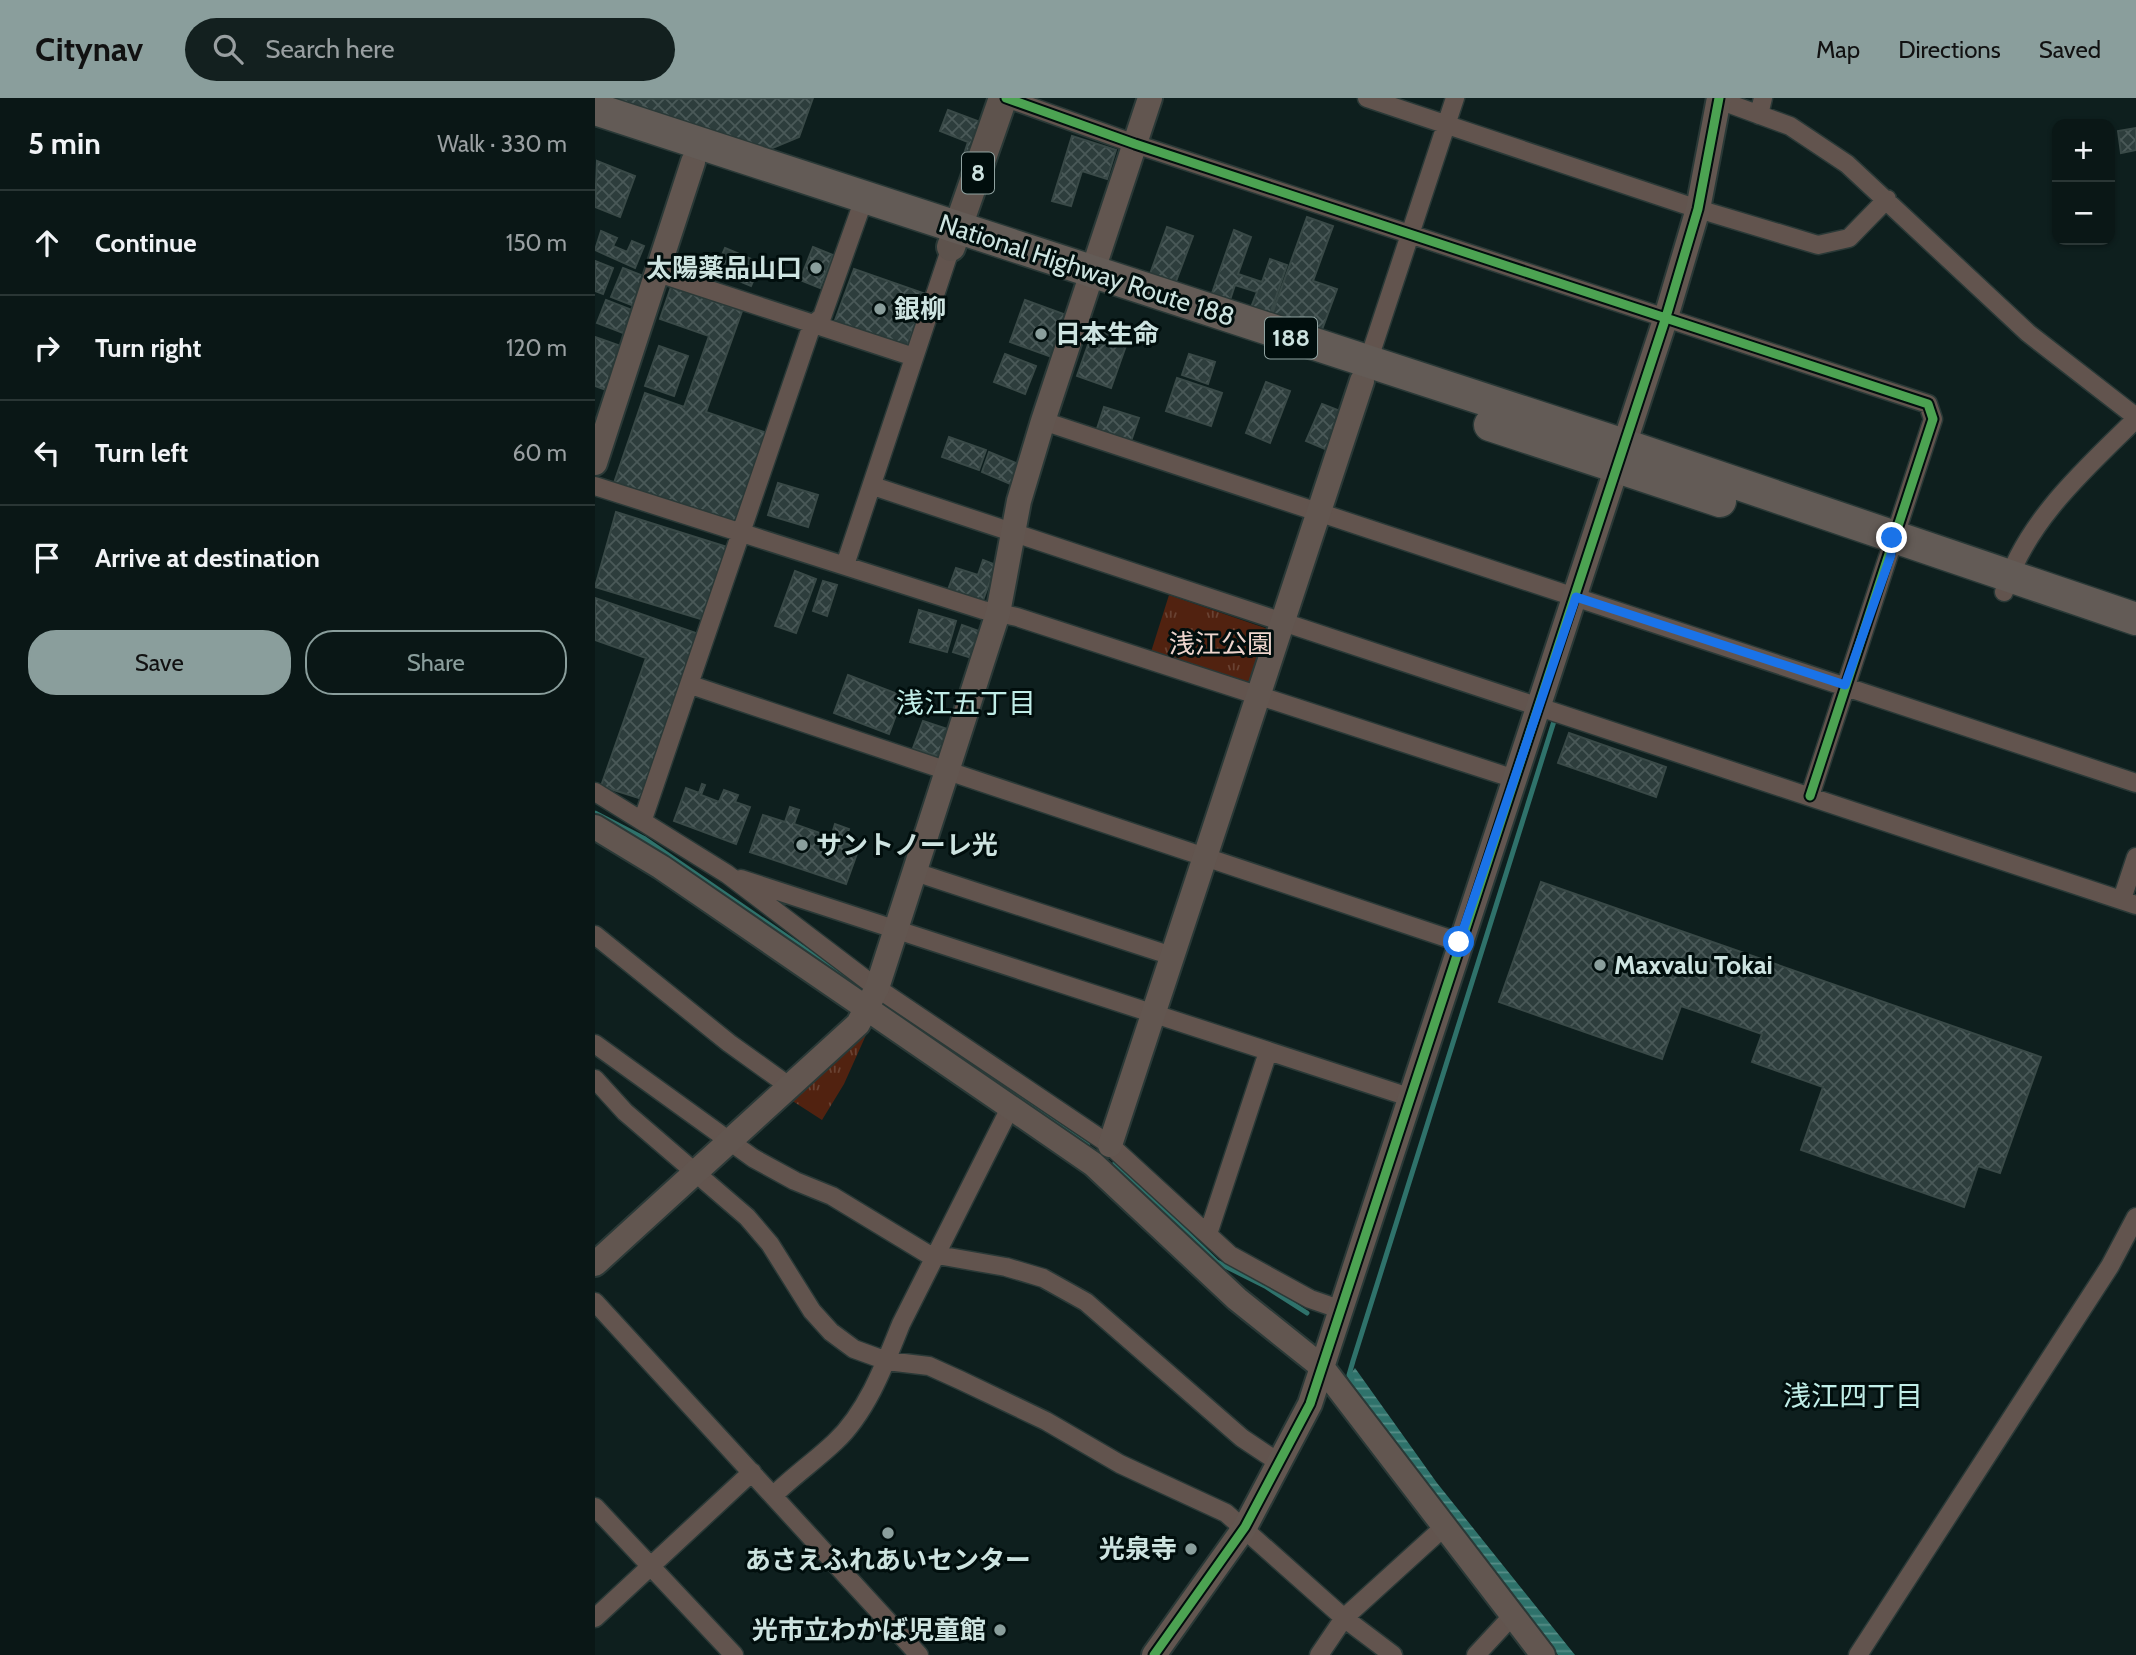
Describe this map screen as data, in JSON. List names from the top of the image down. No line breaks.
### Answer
{"streets":{"highway":["National Highway Route 188","188"],"main road":["8"]},"crossings":[["8","National Highway Route 188"]],"districts":["浅江五丁目","浅江四丁目"],"parks":["浅江公園"],"places":["太陽薬品山口","銀柳","日本生命","サントノーレ光","Maxvalu Tokai","あさえふれあいセンター","光泉寺","光市立わかば児童館"],"page":{"header":"Citynav","search":"Search here","nav":["Map","Directions","Saved"],"heading":["5 min","Walk · 330 m"],"map_buttons":["+","−"],"list":[["Continue","150 m"],["Turn right","120 m"],["Turn left","60 m"],"Arrive at destination"],"buttons":["Save","Share"]}}
